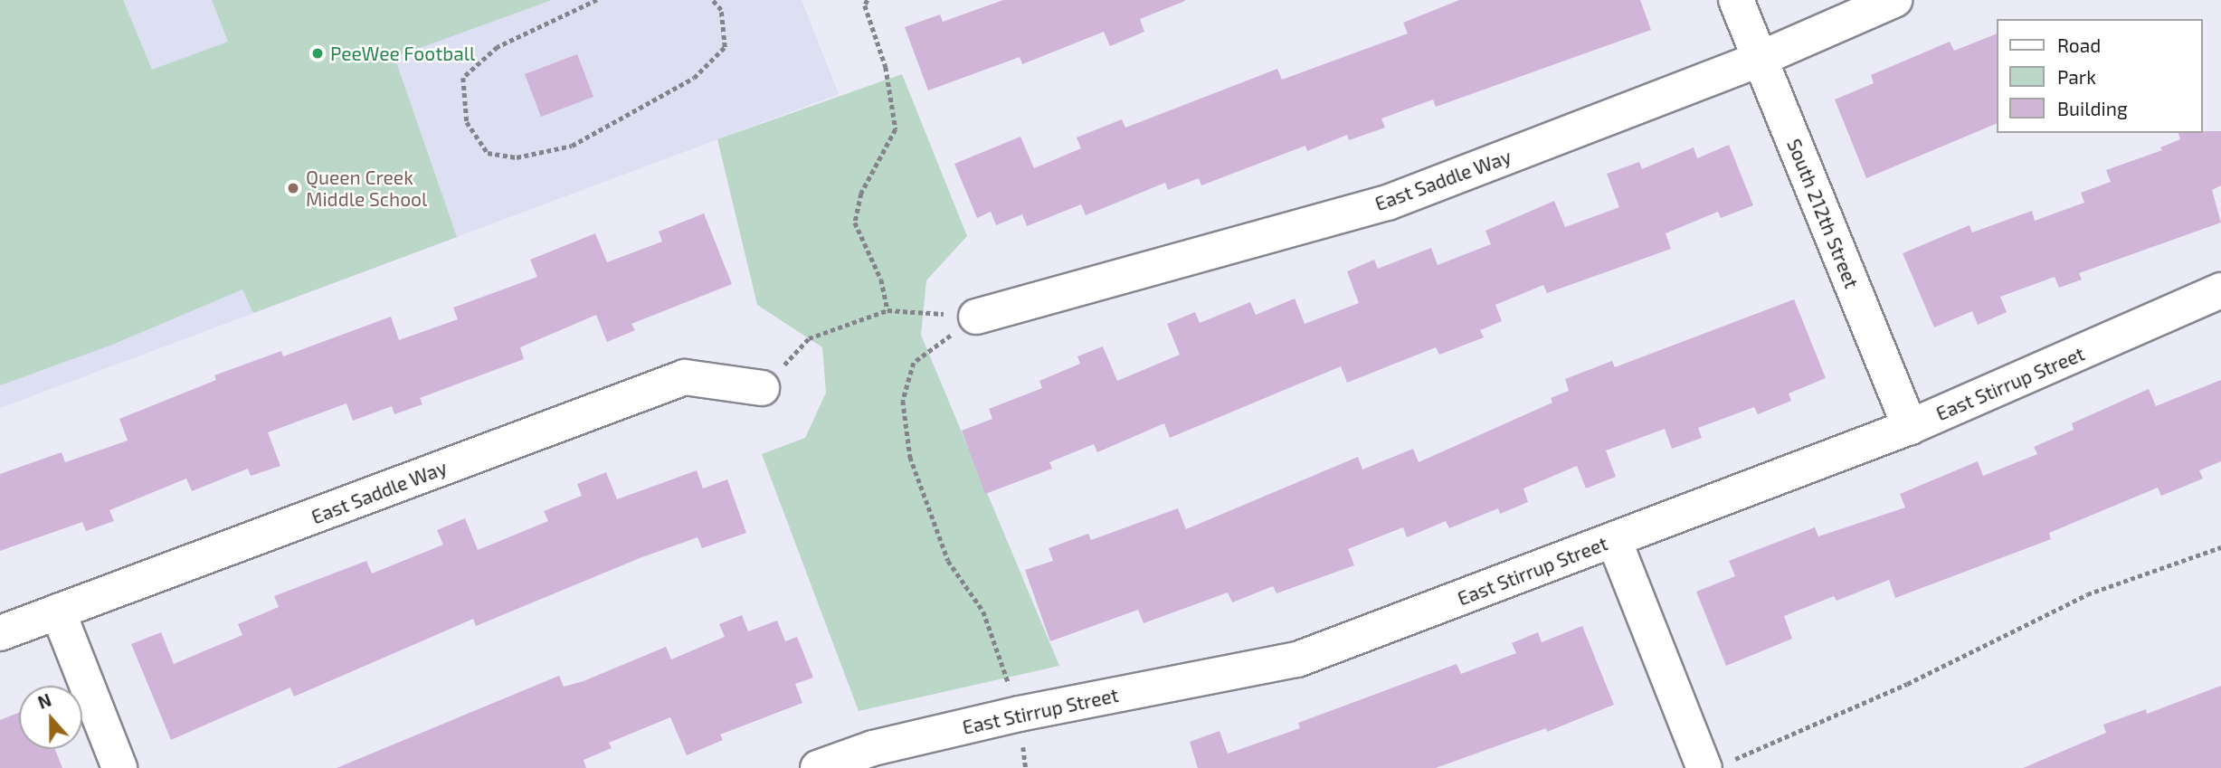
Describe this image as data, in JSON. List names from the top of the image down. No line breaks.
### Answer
{"streets":{"street":["East Saddle Way","South 212th Street","East Stirrup Street"]},"crossings":[["East Saddle Way","South 212th Street"],["South 212th Street","East Stirrup Street"]],"places":["PeeWee Football","Queen Creek Middle School"],"legend":["Road","Park","Building"],"north":"top"}
